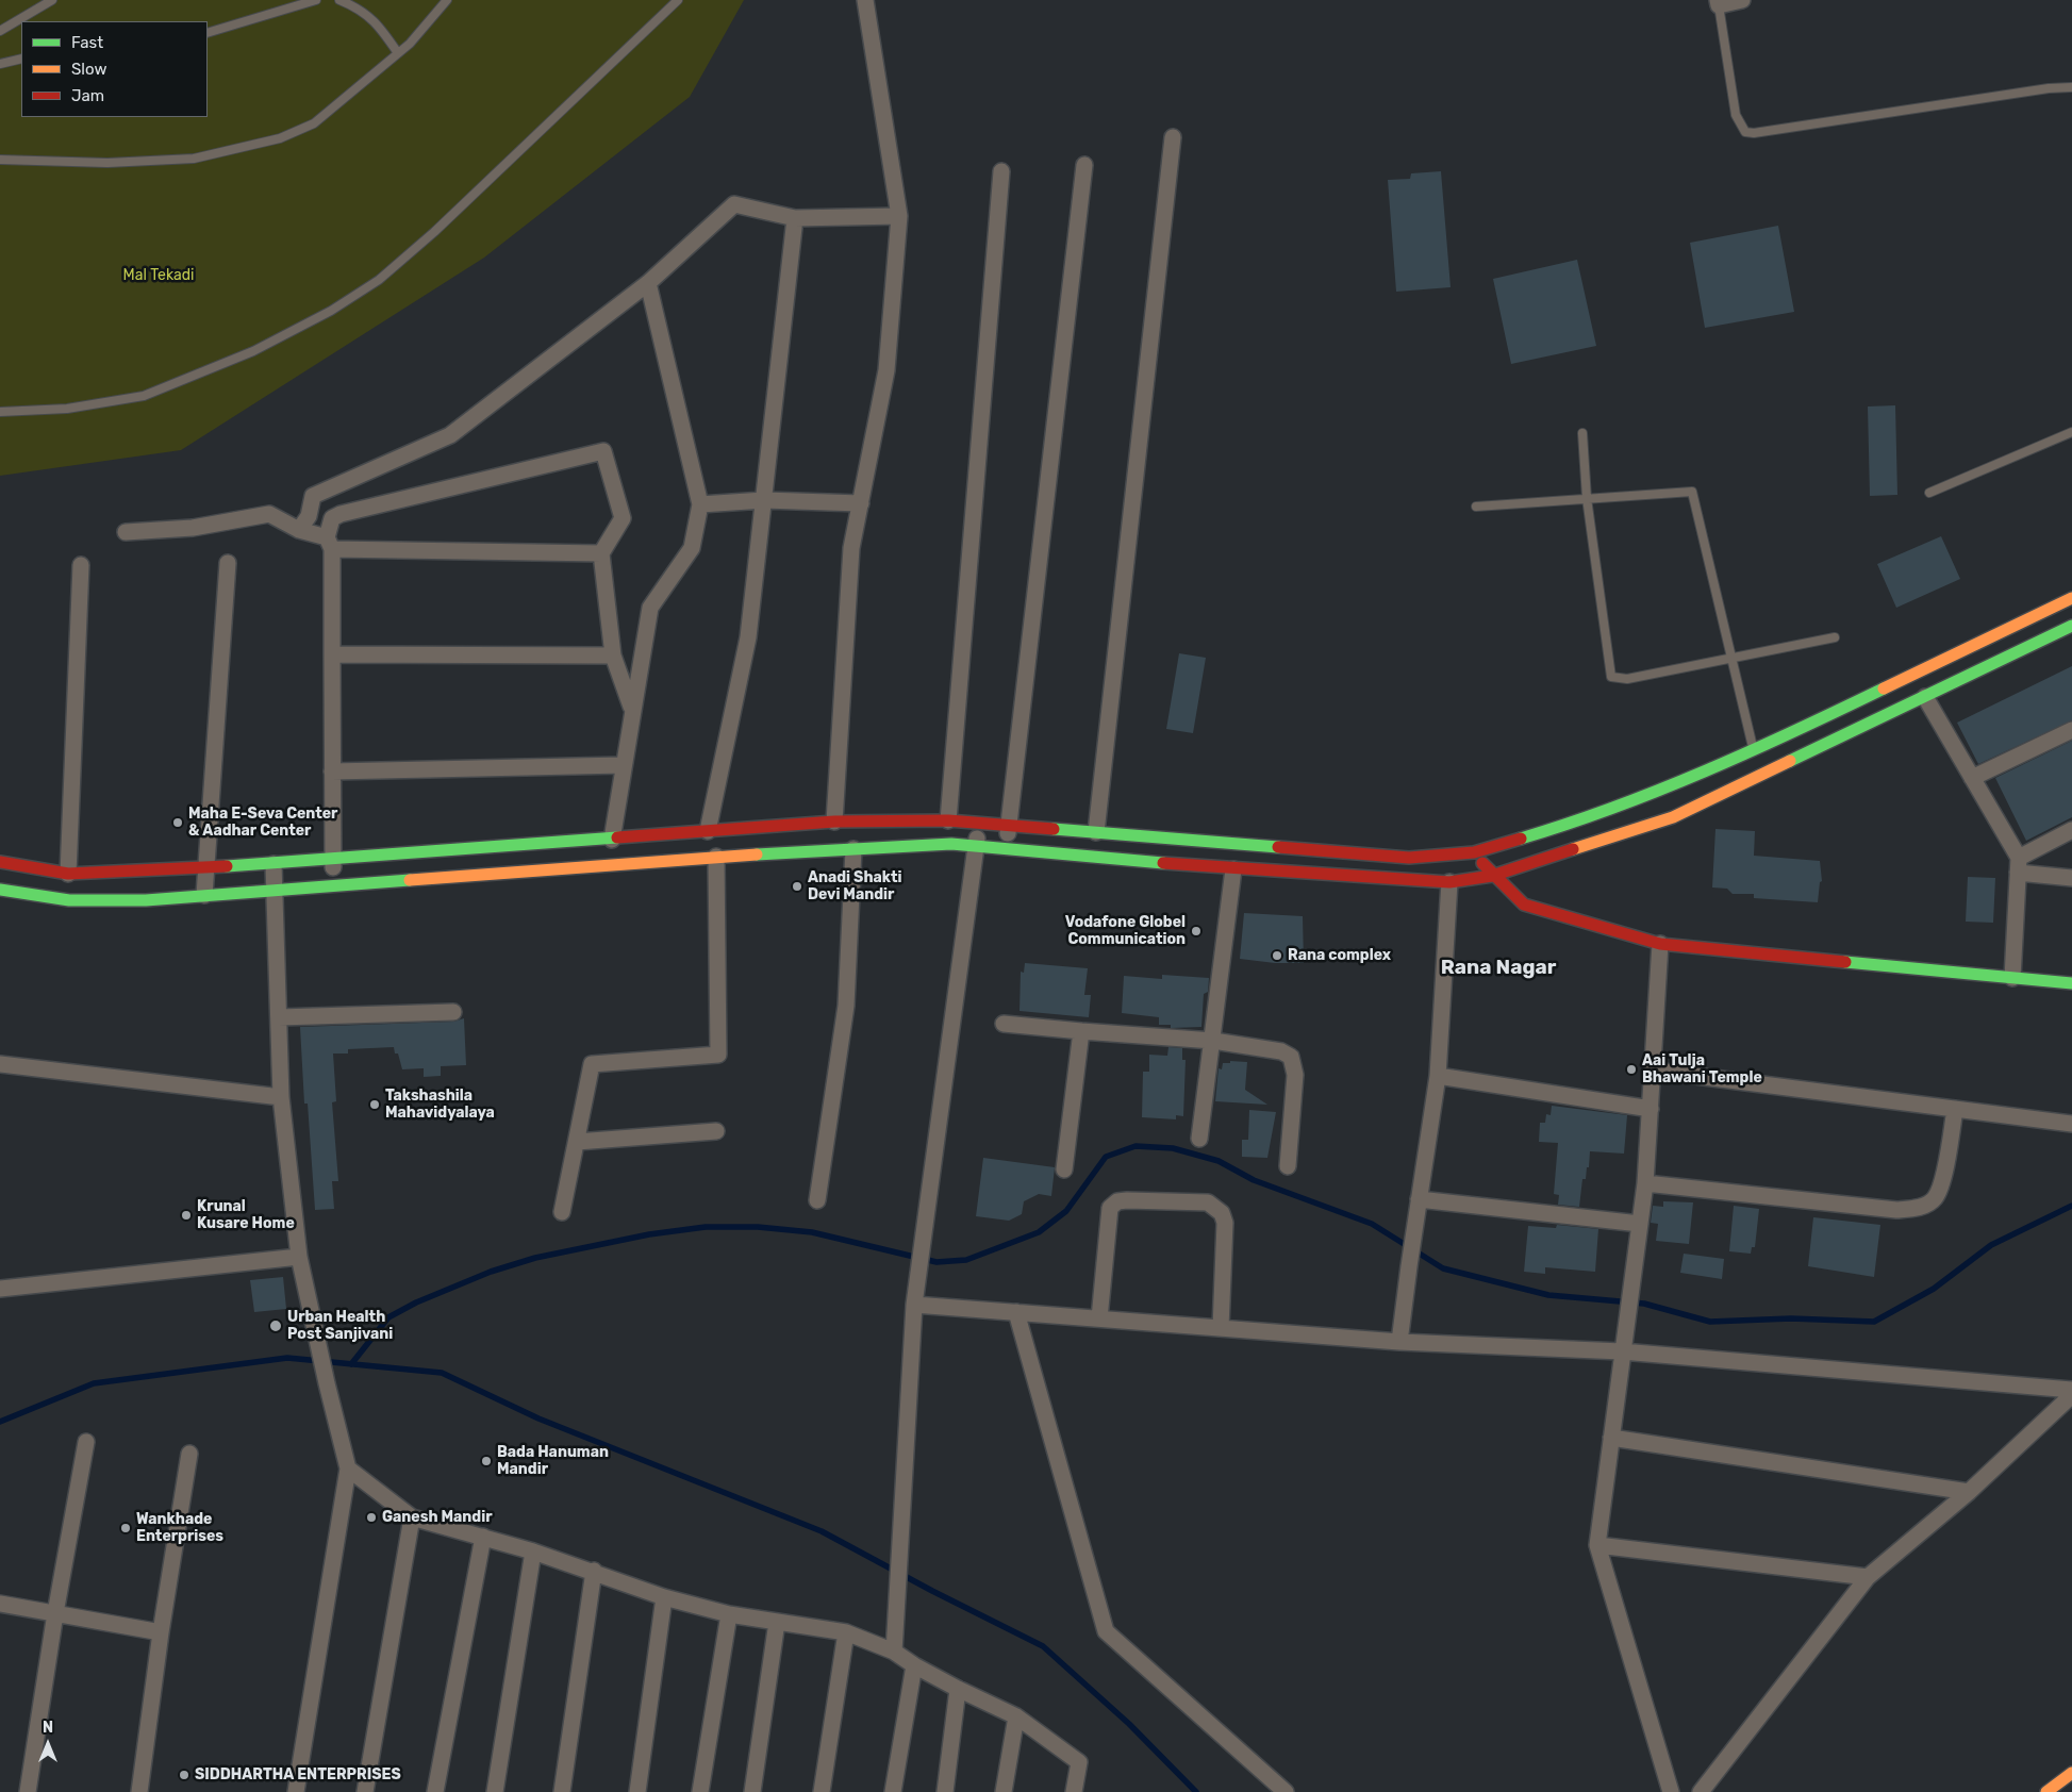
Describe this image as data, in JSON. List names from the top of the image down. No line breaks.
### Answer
{"districts":["Rana Nagar"],"parks":["Mal Tekadi"],"places":["Maha E-Seva Center & Aadhar Center","Anadi Shakti Devi Mandir","Vodafone Globel Communication","Rana complex","Aai Tulja Bhawani Temple","Takshashila Mahavidyalaya","Krunal Kusare Home","Urban Health Post Sanjivani","Bada Hanuman Mandir","Ganesh Mandir","Wankhade Enterprises","SIDDHARTHA ENTERPRISES"],"legend":["Fast","Slow","Jam"],"north":"top"}
